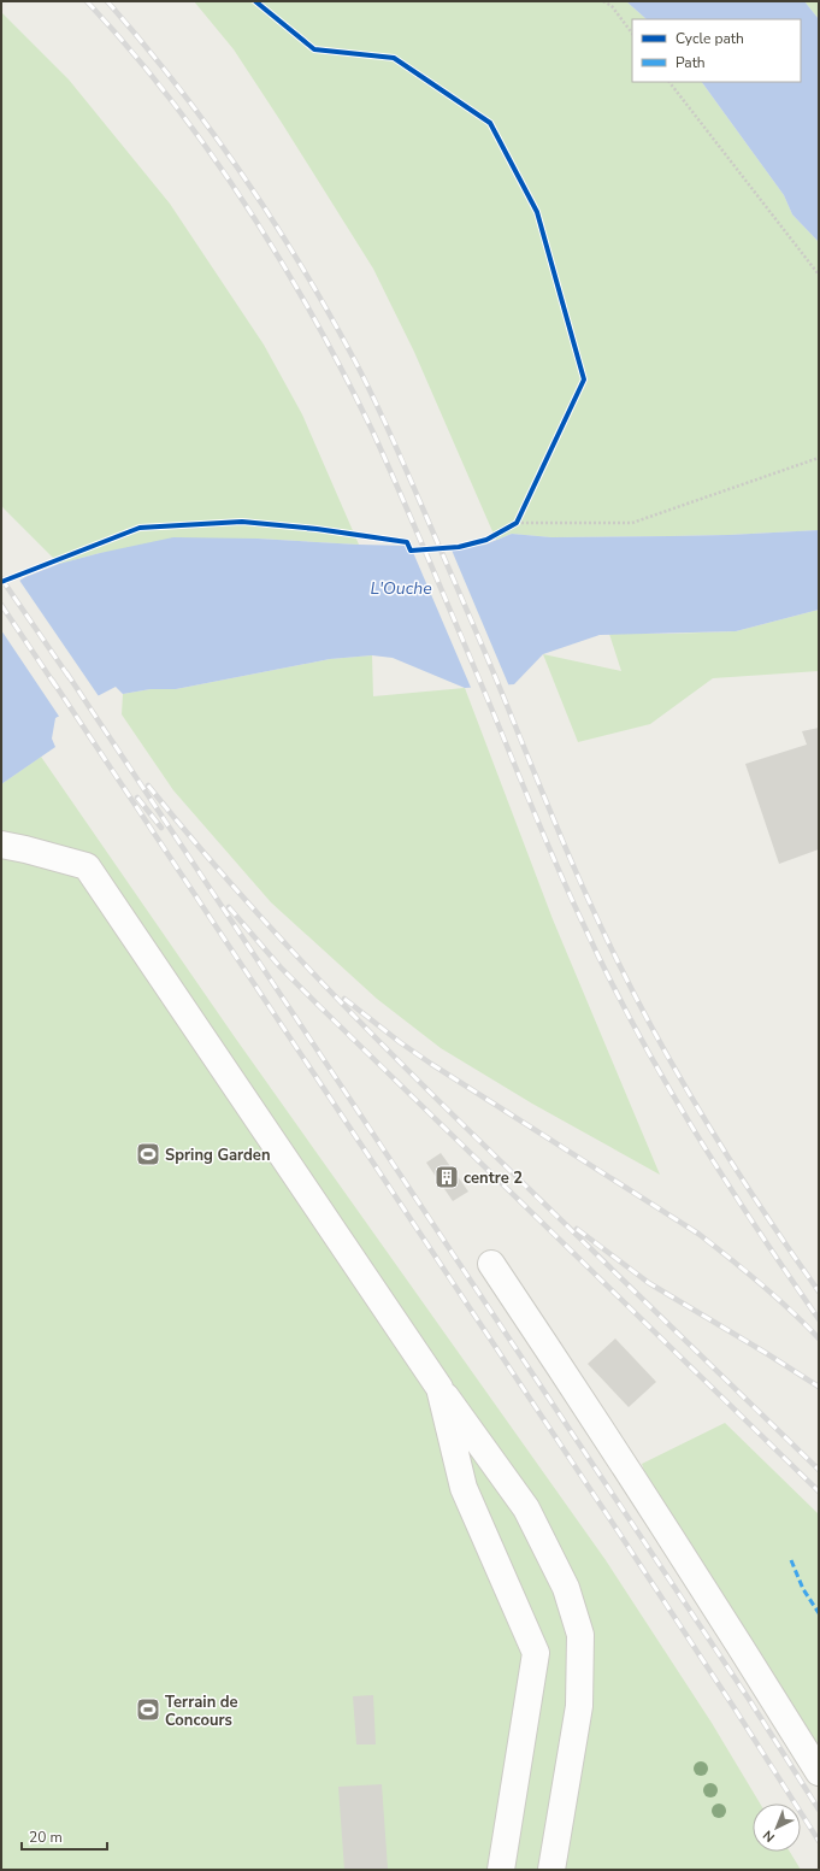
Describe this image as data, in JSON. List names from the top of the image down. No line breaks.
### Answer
{"water":["L'Ouche"],"places":{"sports":["Spring Garden","Terrain de Concours"],"building":["centre 2"]},"legend":["Cycle path","Path"],"scale_bar":"20 m","north":"bottom left"}
